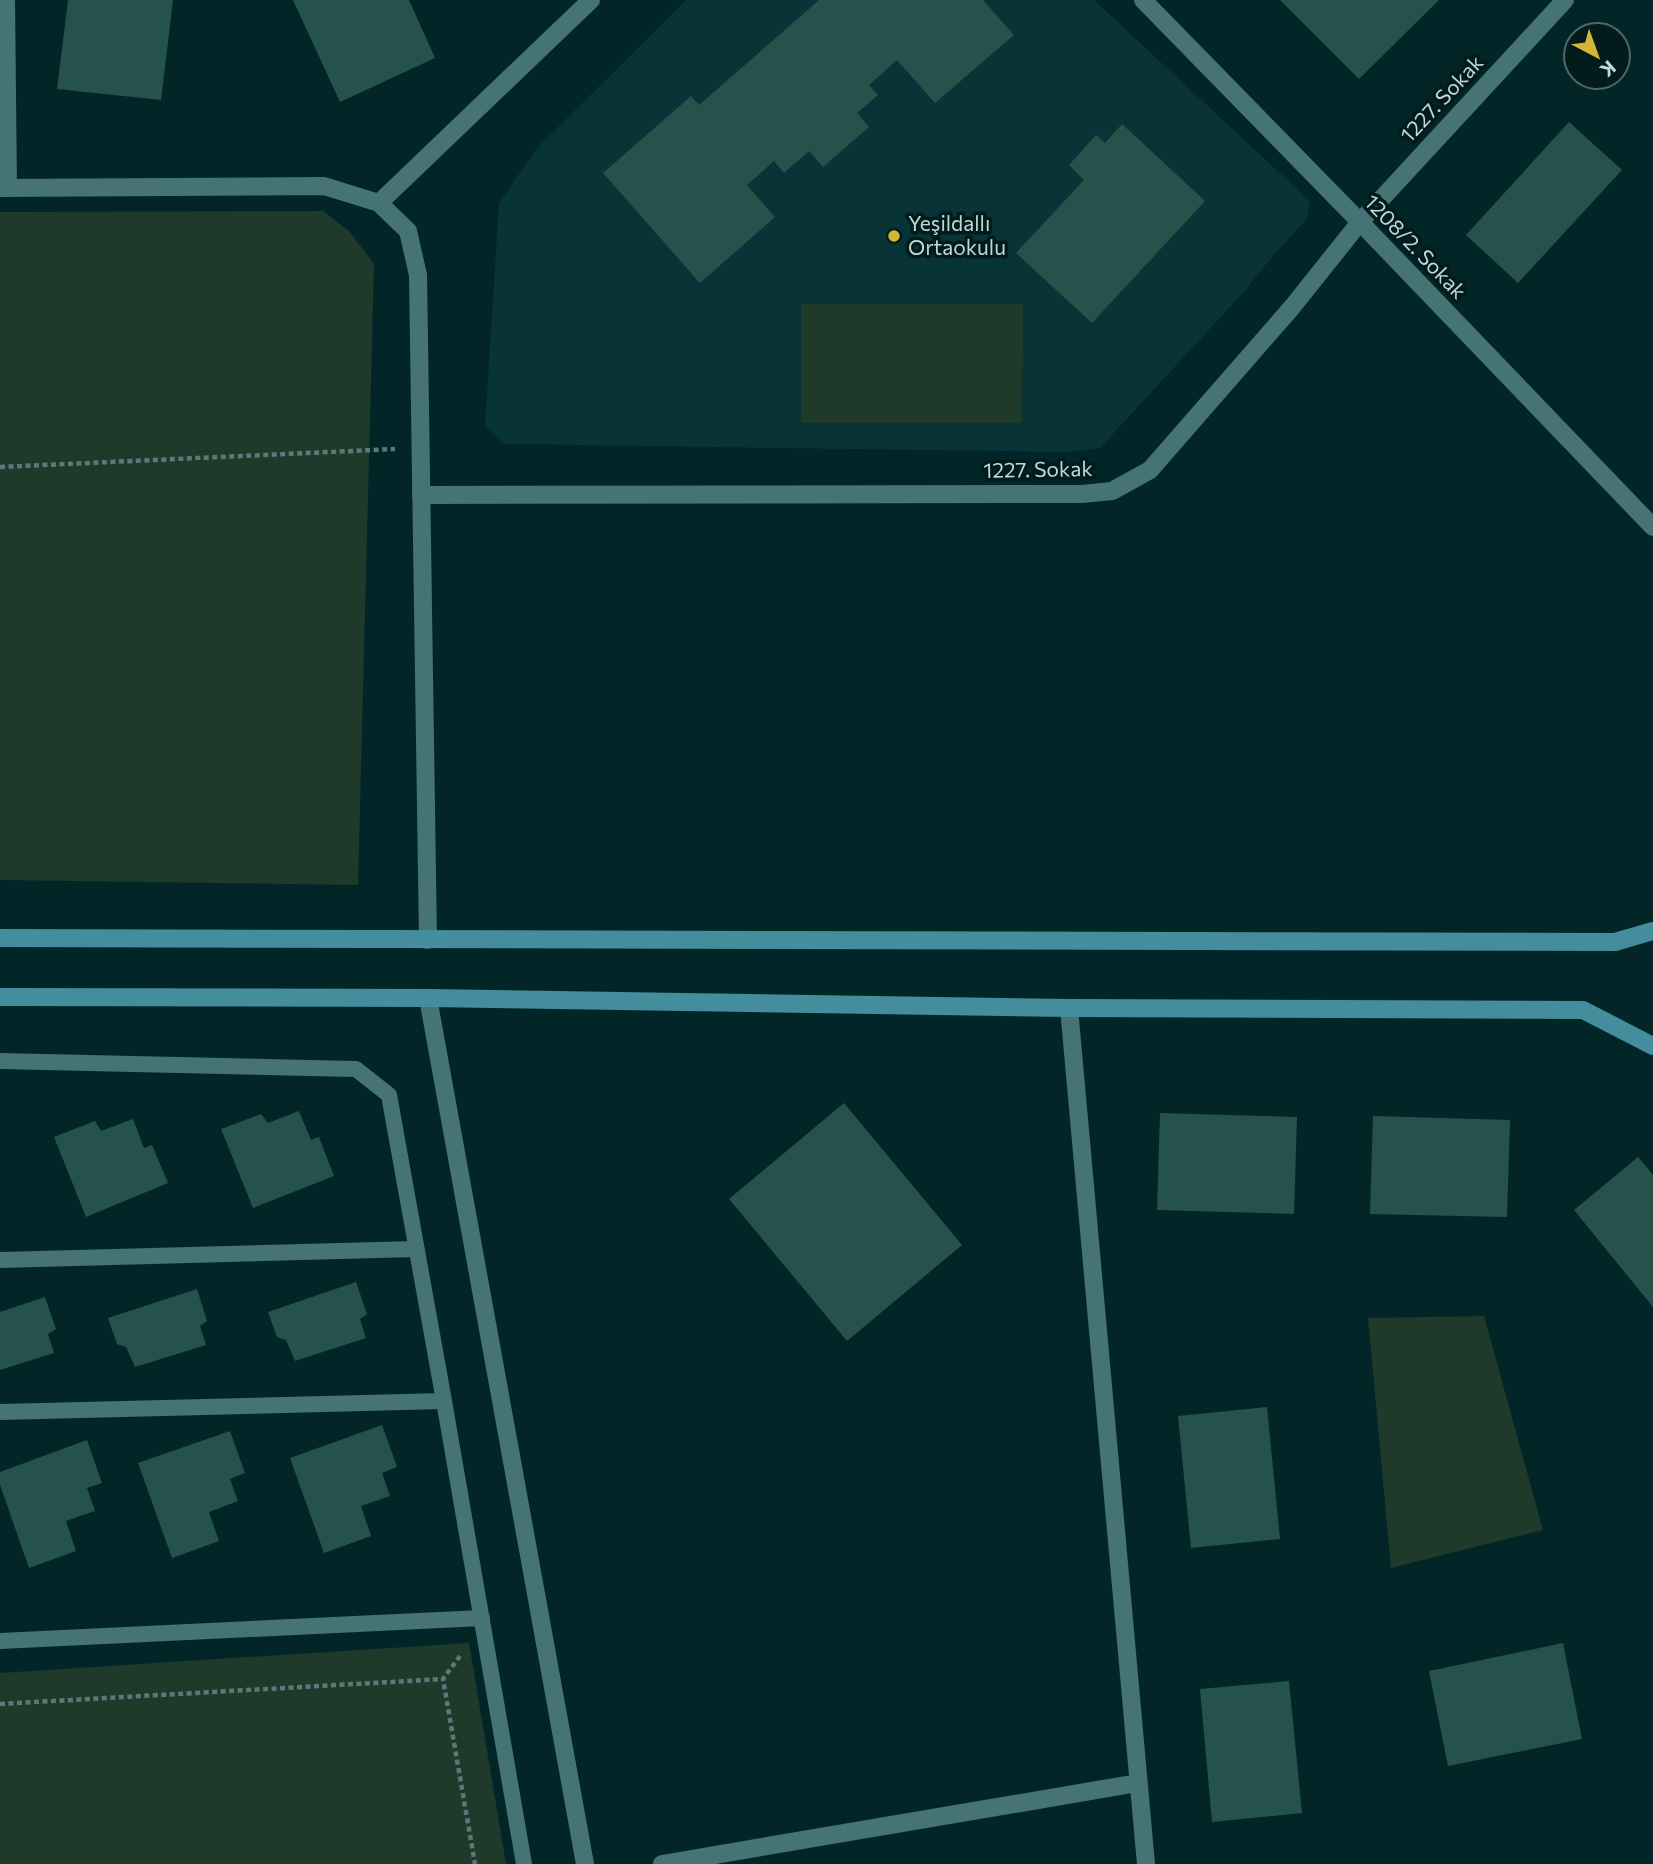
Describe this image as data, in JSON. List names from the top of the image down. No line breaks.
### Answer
{"streets":{"street":["1227. Sokak","1208/2. Sokak"]},"crossings":[["1227. Sokak","1208/2. Sokak"]],"places":["Yeşildallı Ortaokulu"],"north":"bottom right"}
